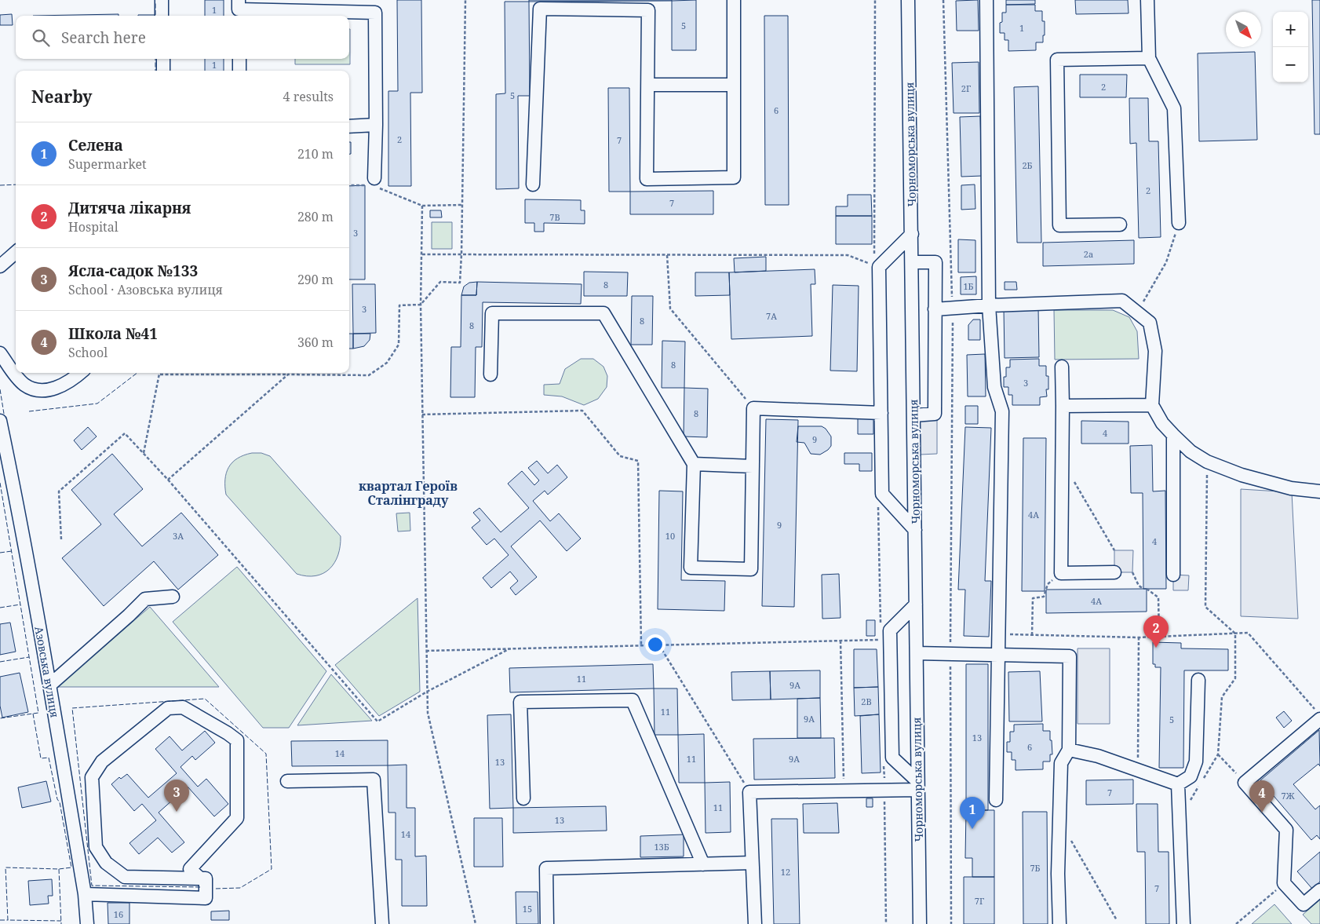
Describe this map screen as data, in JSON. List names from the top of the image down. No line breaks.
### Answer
{"streets":{"street":["Чорноморська вулиця","Азовська вулиця"]},"districts":["квартал Героїв Сталінграду"],"house_numbers":["1","5","1","1","2","2Г","5","6","2","7","2Б","2","7","7В","3","2а","8","1Б","3","7А","8","8","8","3","8","4","9","4А","9","3А","10","4","4А","11","9А","2В","11","9А","5","13","6","14","11","9А","13","7","7Ж","11","13","14","13Б","7Б","12","7","7Г","15","16"],"north":"bottom right","page":{"map_buttons":["+","−"],"search":"Search here","heading":["Nearby","4 results"],"list":[{"mark":"1","name":"Селена","note":"Supermarket","value":"210 m"},{"mark":"2","name":"Дитяча лікарня","note":"Hospital","value":"280 m"},{"mark":"3","name":"Ясла-садок №133","note":"School · Азовська вулиця","value":"290 m"},{"mark":"4","name":"Школа №41","note":"School","value":"360 m"}],"pins":["2","3","4","1"]}}
